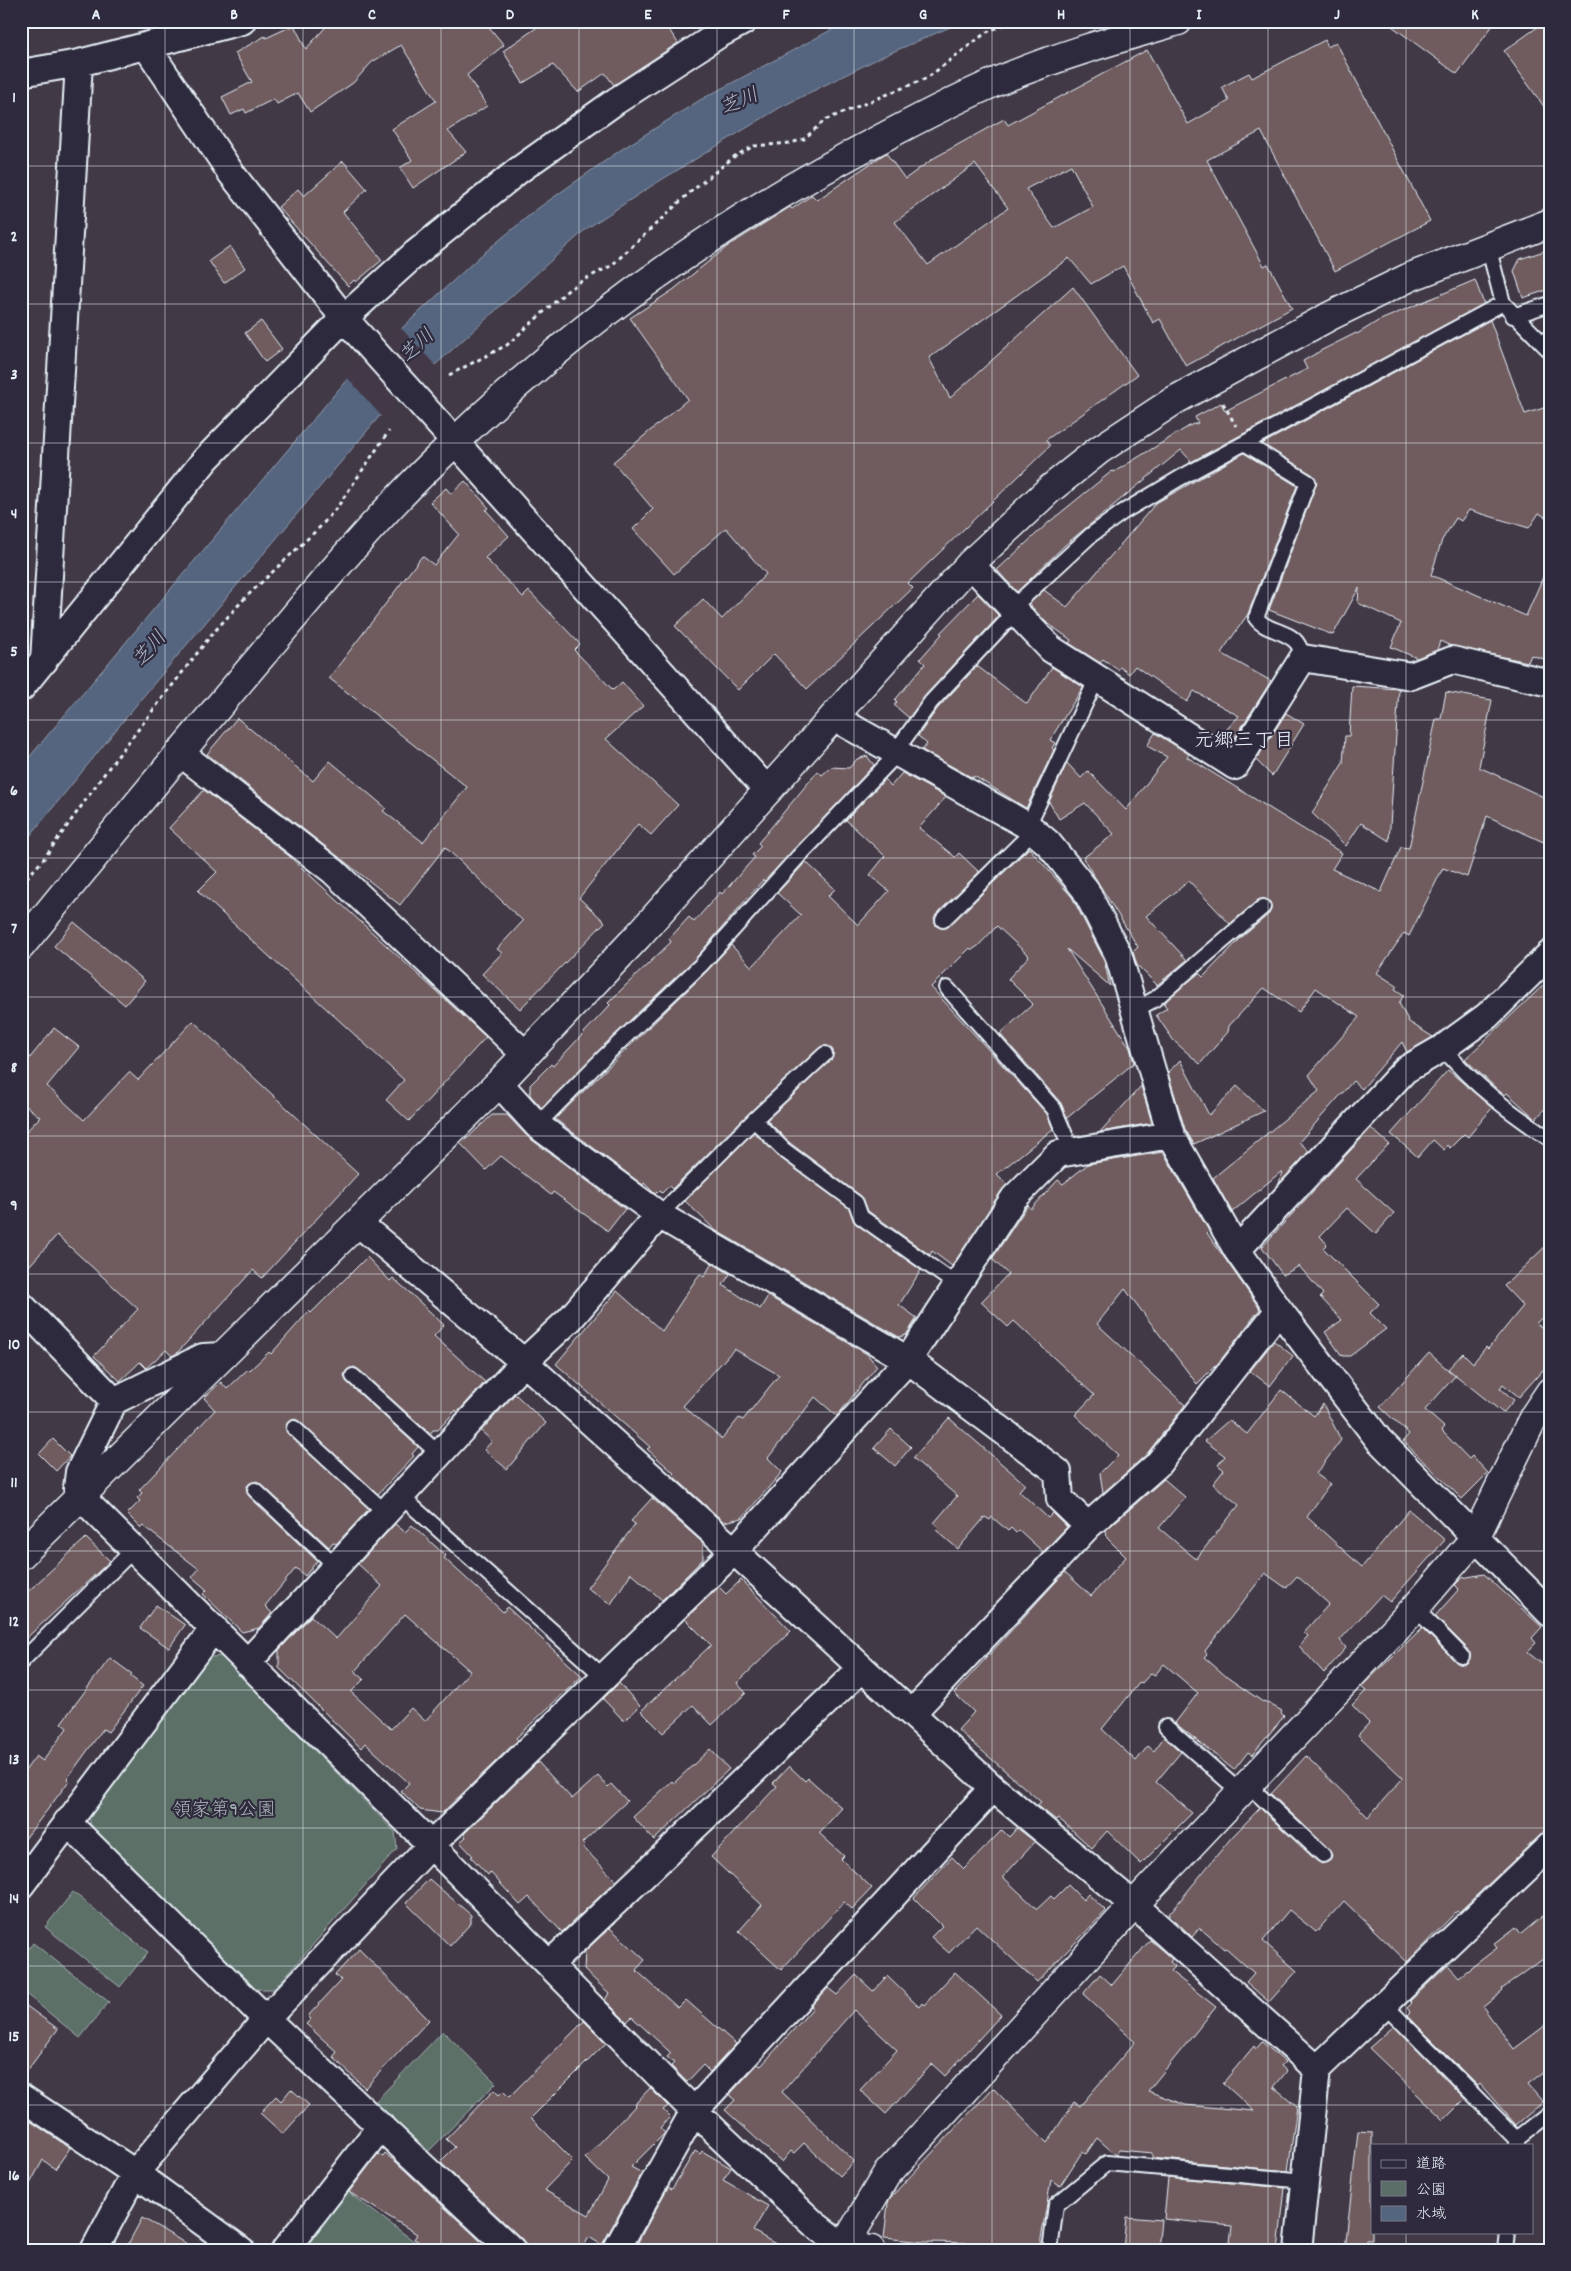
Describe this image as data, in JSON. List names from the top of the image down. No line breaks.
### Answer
{"districts":["元郷三丁目"],"water":["芝川"],"parks":["領家第9公園"],"legend":["道路","公園","水域"],"grid":{"columns":["A","B","C","D","E","F","G","H","I","J","K"],"rows":["1","2","3","4","5","6","7","8","9","10","11","12","13","14","15","16"]}}
